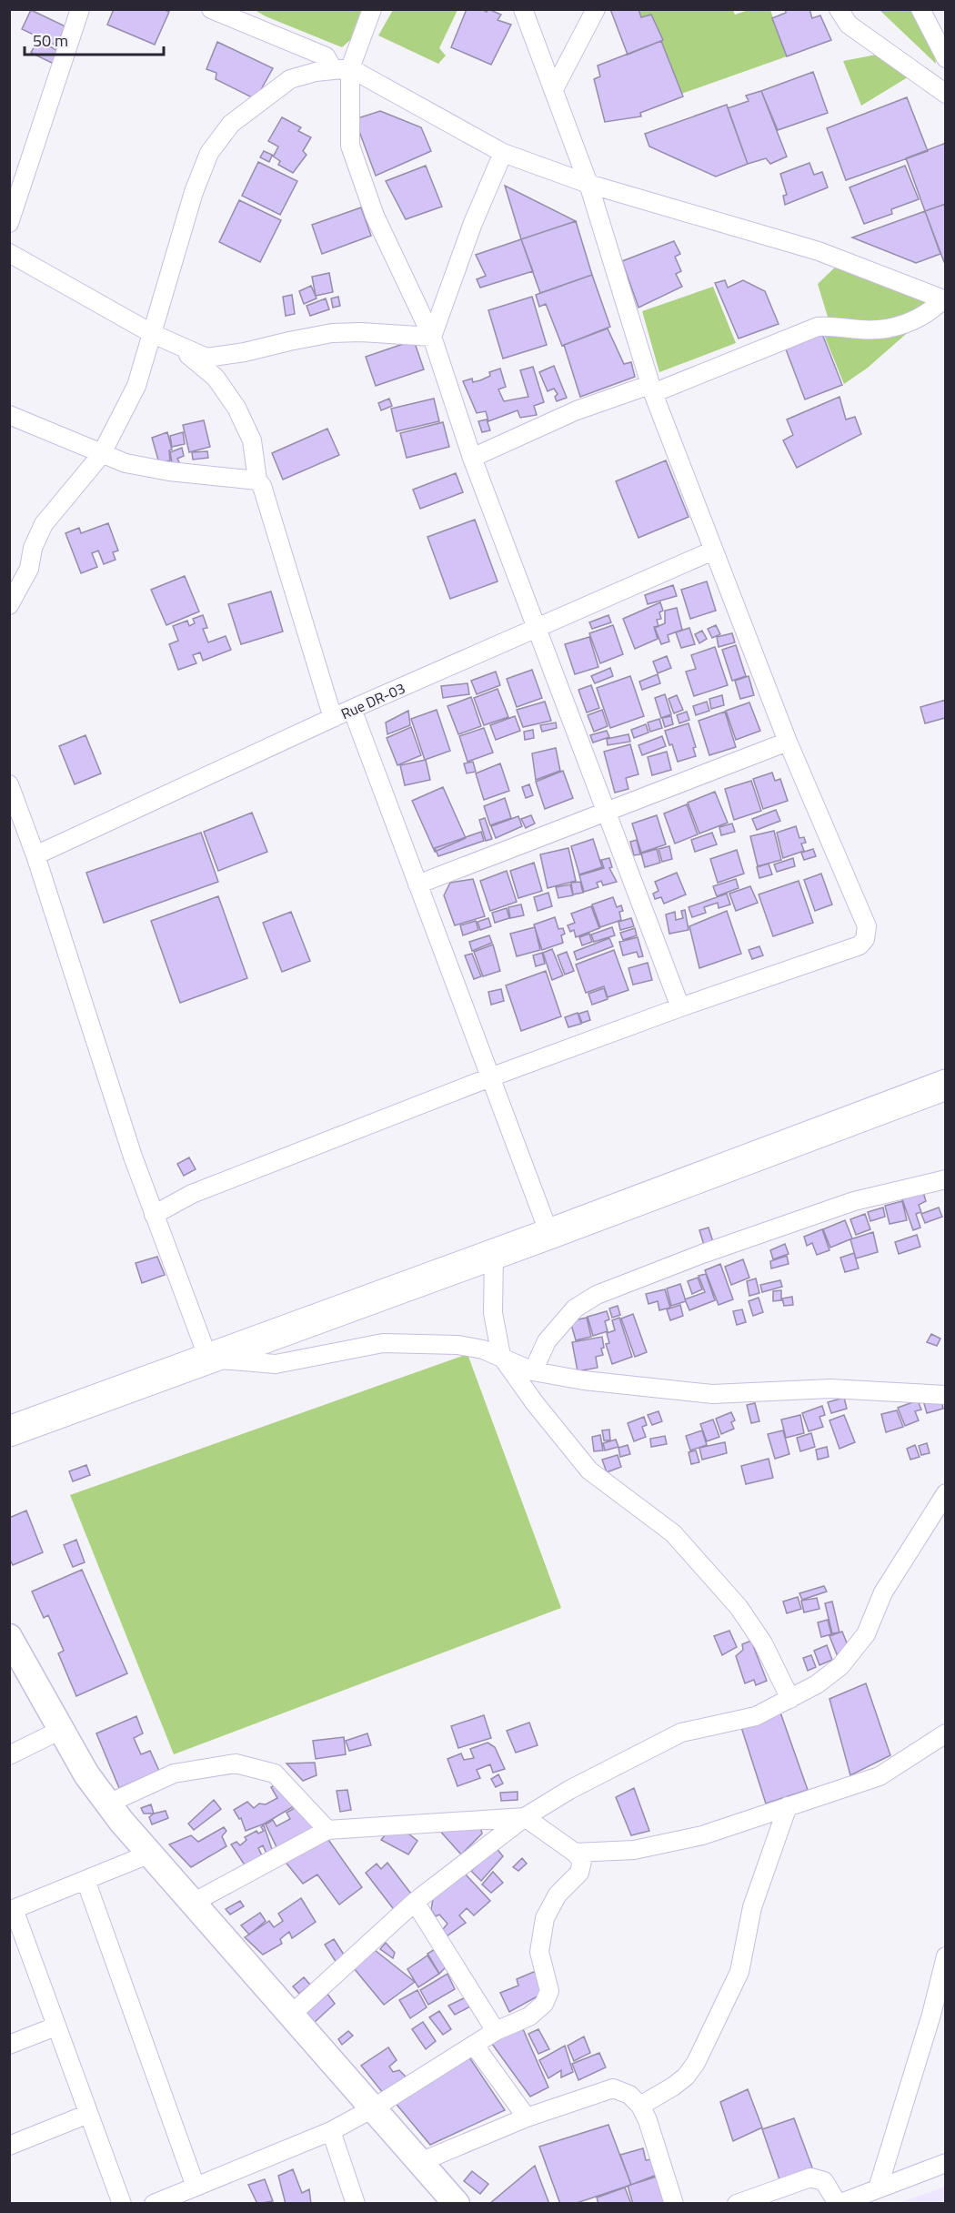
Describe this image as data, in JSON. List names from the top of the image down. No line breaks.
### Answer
{"streets":{"street":["Rue DR-03"]},"scale_bar":"50 m"}
